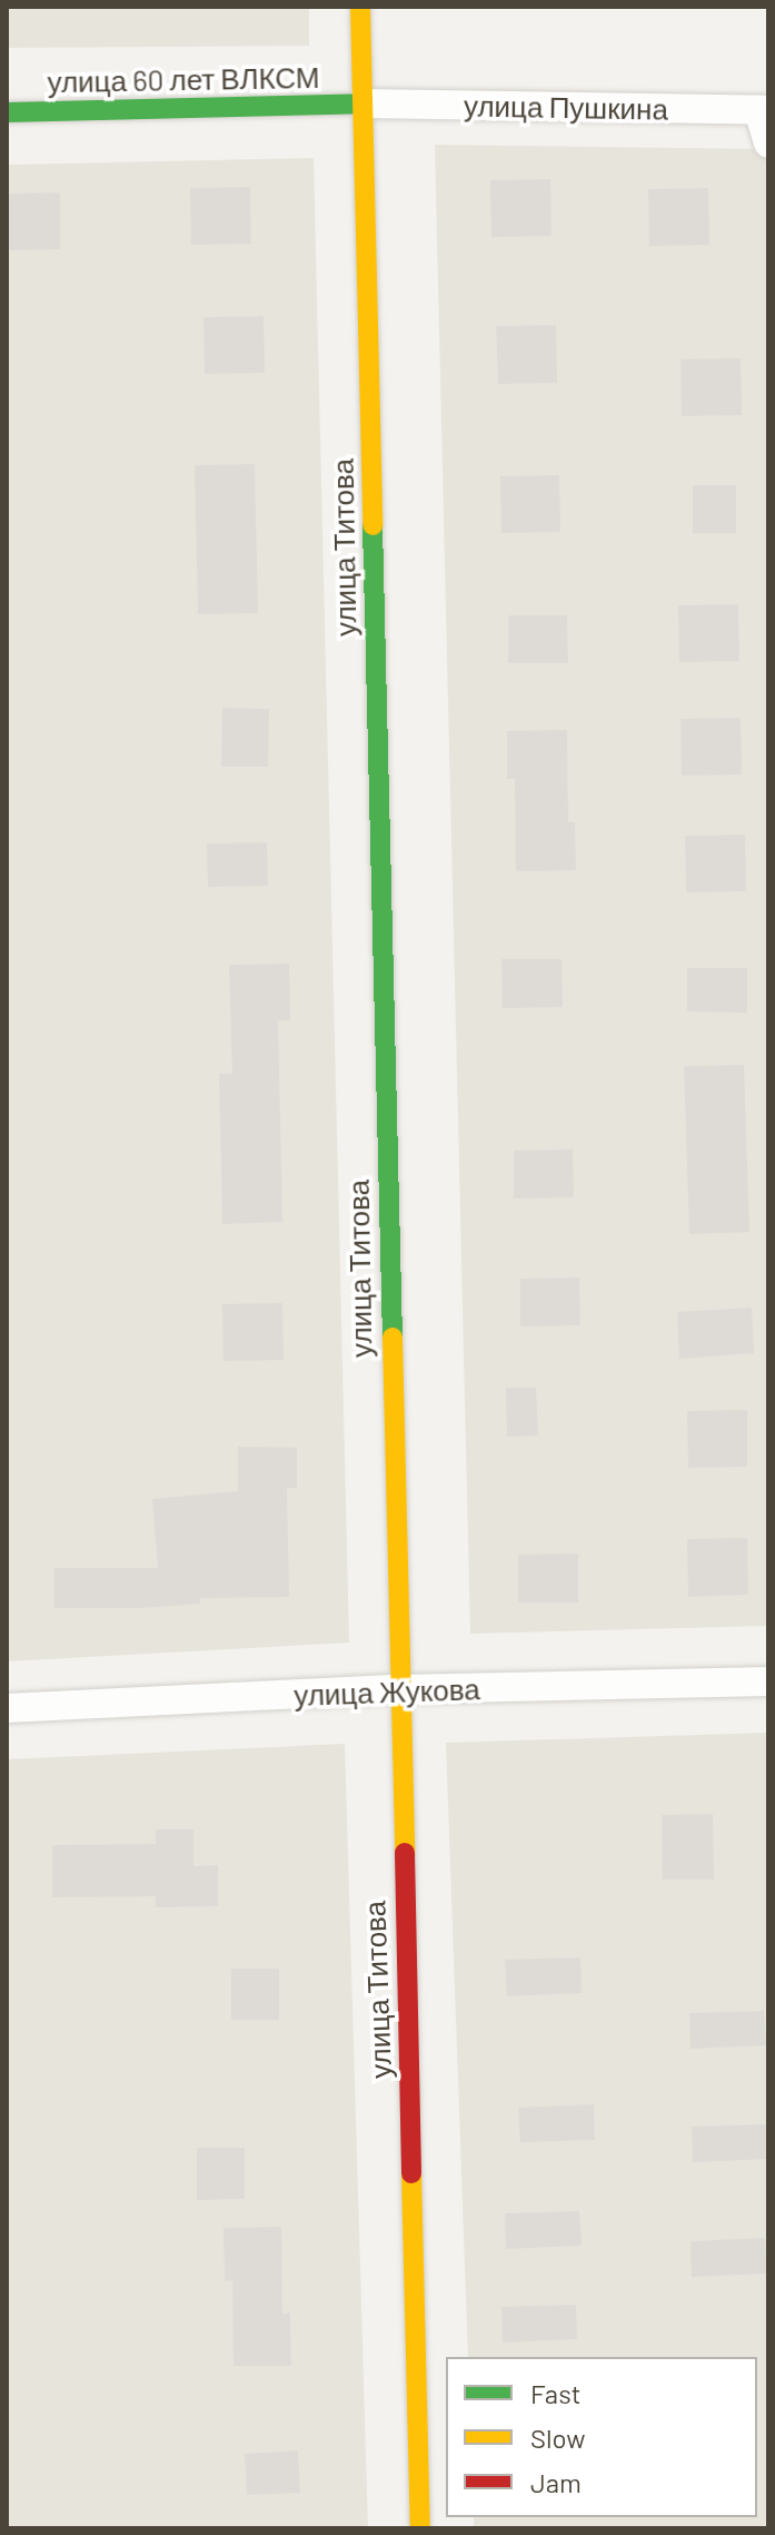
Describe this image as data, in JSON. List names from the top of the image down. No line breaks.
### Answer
{"streets":{"main road":["улица 60 лет ВЛКСМ","улица Титова"],"street":["улица Пушкина","улица Жукова"]},"crossings":[["улица 60 лет ВЛКСМ","улица Пушкина"],["улица 60 лет ВЛКСМ","улица Титова"],["улица Пушкина","улица Титова"],["улица Титова","улица Жукова"]],"legend":["Fast","Slow","Jam"]}
